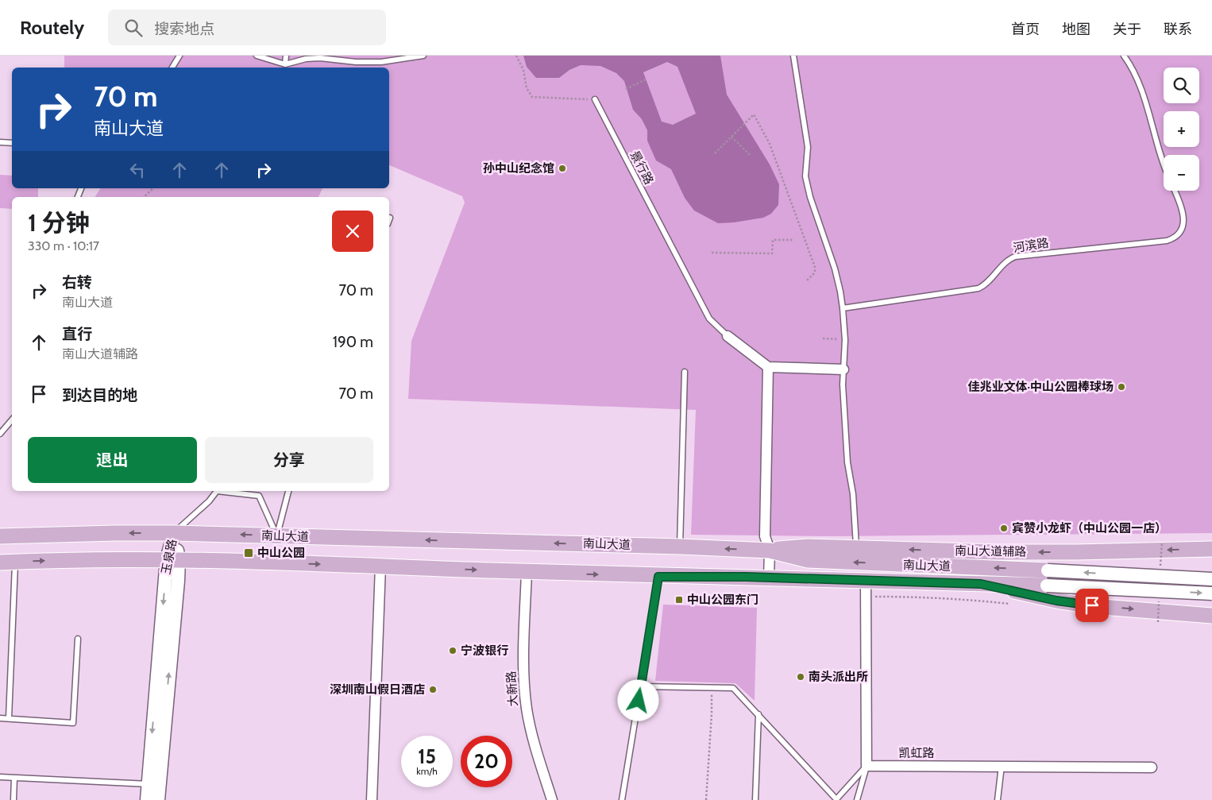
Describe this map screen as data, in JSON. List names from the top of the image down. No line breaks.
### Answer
{"streets":{"main road":["南山大道","南山大道辅路","玉泉路"],"street":["大新路","凯虹路"],"lane":["景行路","河滨路"]},"crossings":[["南山大道","南山大道辅路"],["南山大道","玉泉路"],["南山大道","大新路"]],"places":{"other":["孙中山纪念馆","佳兆业文体·中山公园棒球场","宾赞小龙虾（中山公园一店）","宁波银行","南头派出所","深圳南山假日酒店"],"transit":["中山公园","中山公园东门"]},"page":{"header":"Routely","search":"搜索地点","nav":["首页","地图","关于","联系"],"map_buttons":["+","−"],"turn":["70 m","南山大道"],"heading":["1 分钟","330 m · 10:17"],"list":[{"name":"右转","note":"南山大道","value":"70 m"},{"name":"直行","note":"南山大道辅路","value":"190 m"},{"name":"到达目的地","value":"70 m"}],"buttons":["退出","分享"],"speed":"15 km/h","limit":"20"}}
